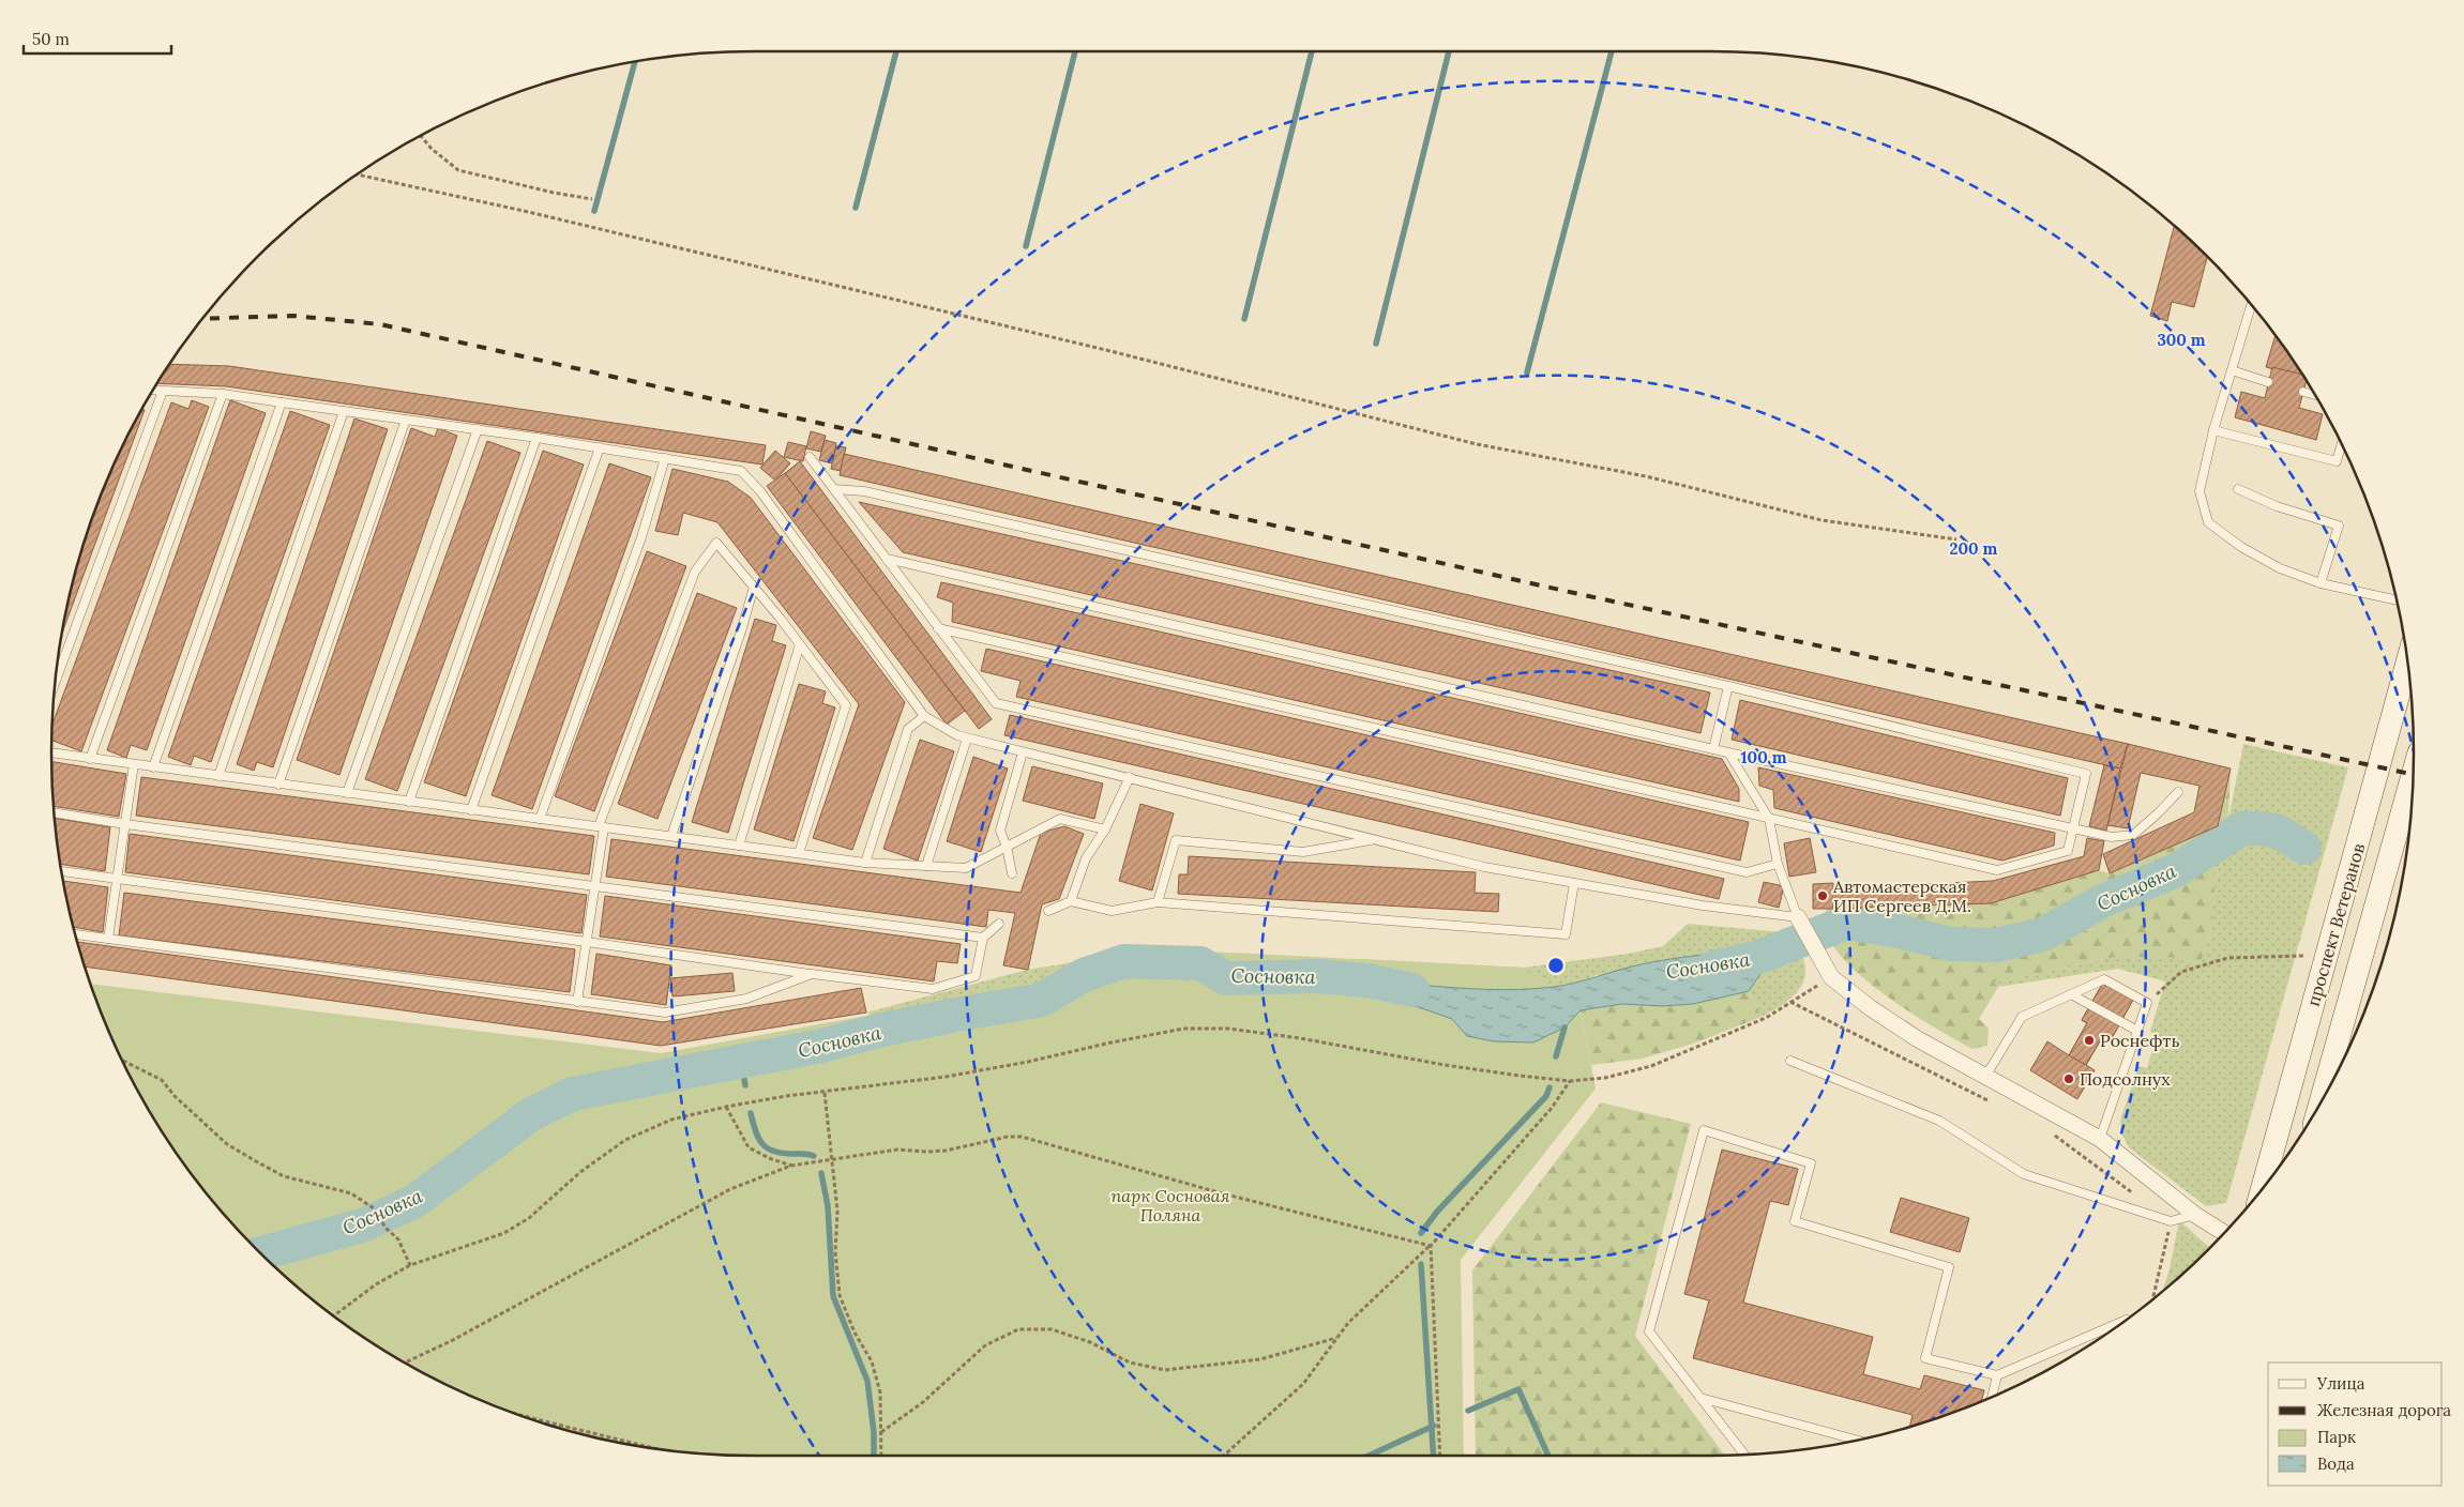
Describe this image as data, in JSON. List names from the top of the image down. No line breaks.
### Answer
{"streets":{"main road":["проспект Ветеранов"]},"water":["Сосновка"],"parks":["парк Сосновая Поляна"],"places":["Автомастерская ИП Сергеев Д.М.","Роснефть","Подсолнух"],"legend":["Улица","Железная дорога","Парк","Вода"],"scale_bar":"50 m","rings":["300 m","200 m","100 m"]}
